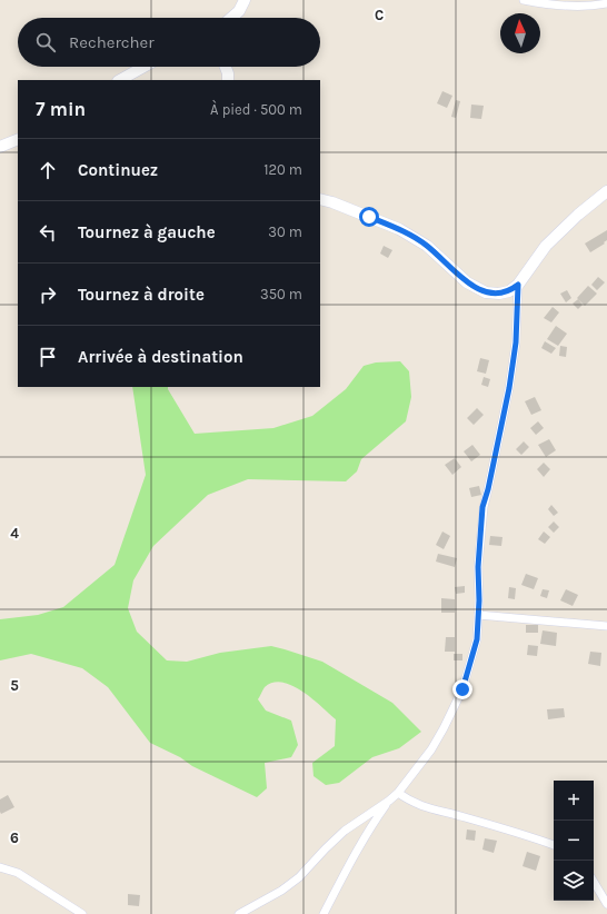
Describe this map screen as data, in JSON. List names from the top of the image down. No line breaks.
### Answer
{"north":"top","page":{"search":"Rechercher","heading":["7 min","À pied · 500 m"],"list":[["Continuez","120 m"],["Tournez à gauche","30 m"],["Tournez à droite","350 m"],"Arrivée à destination"],"map_buttons":["+","−"]},"grid":{"columns":["C"],"rows":["4","5","6"]}}
